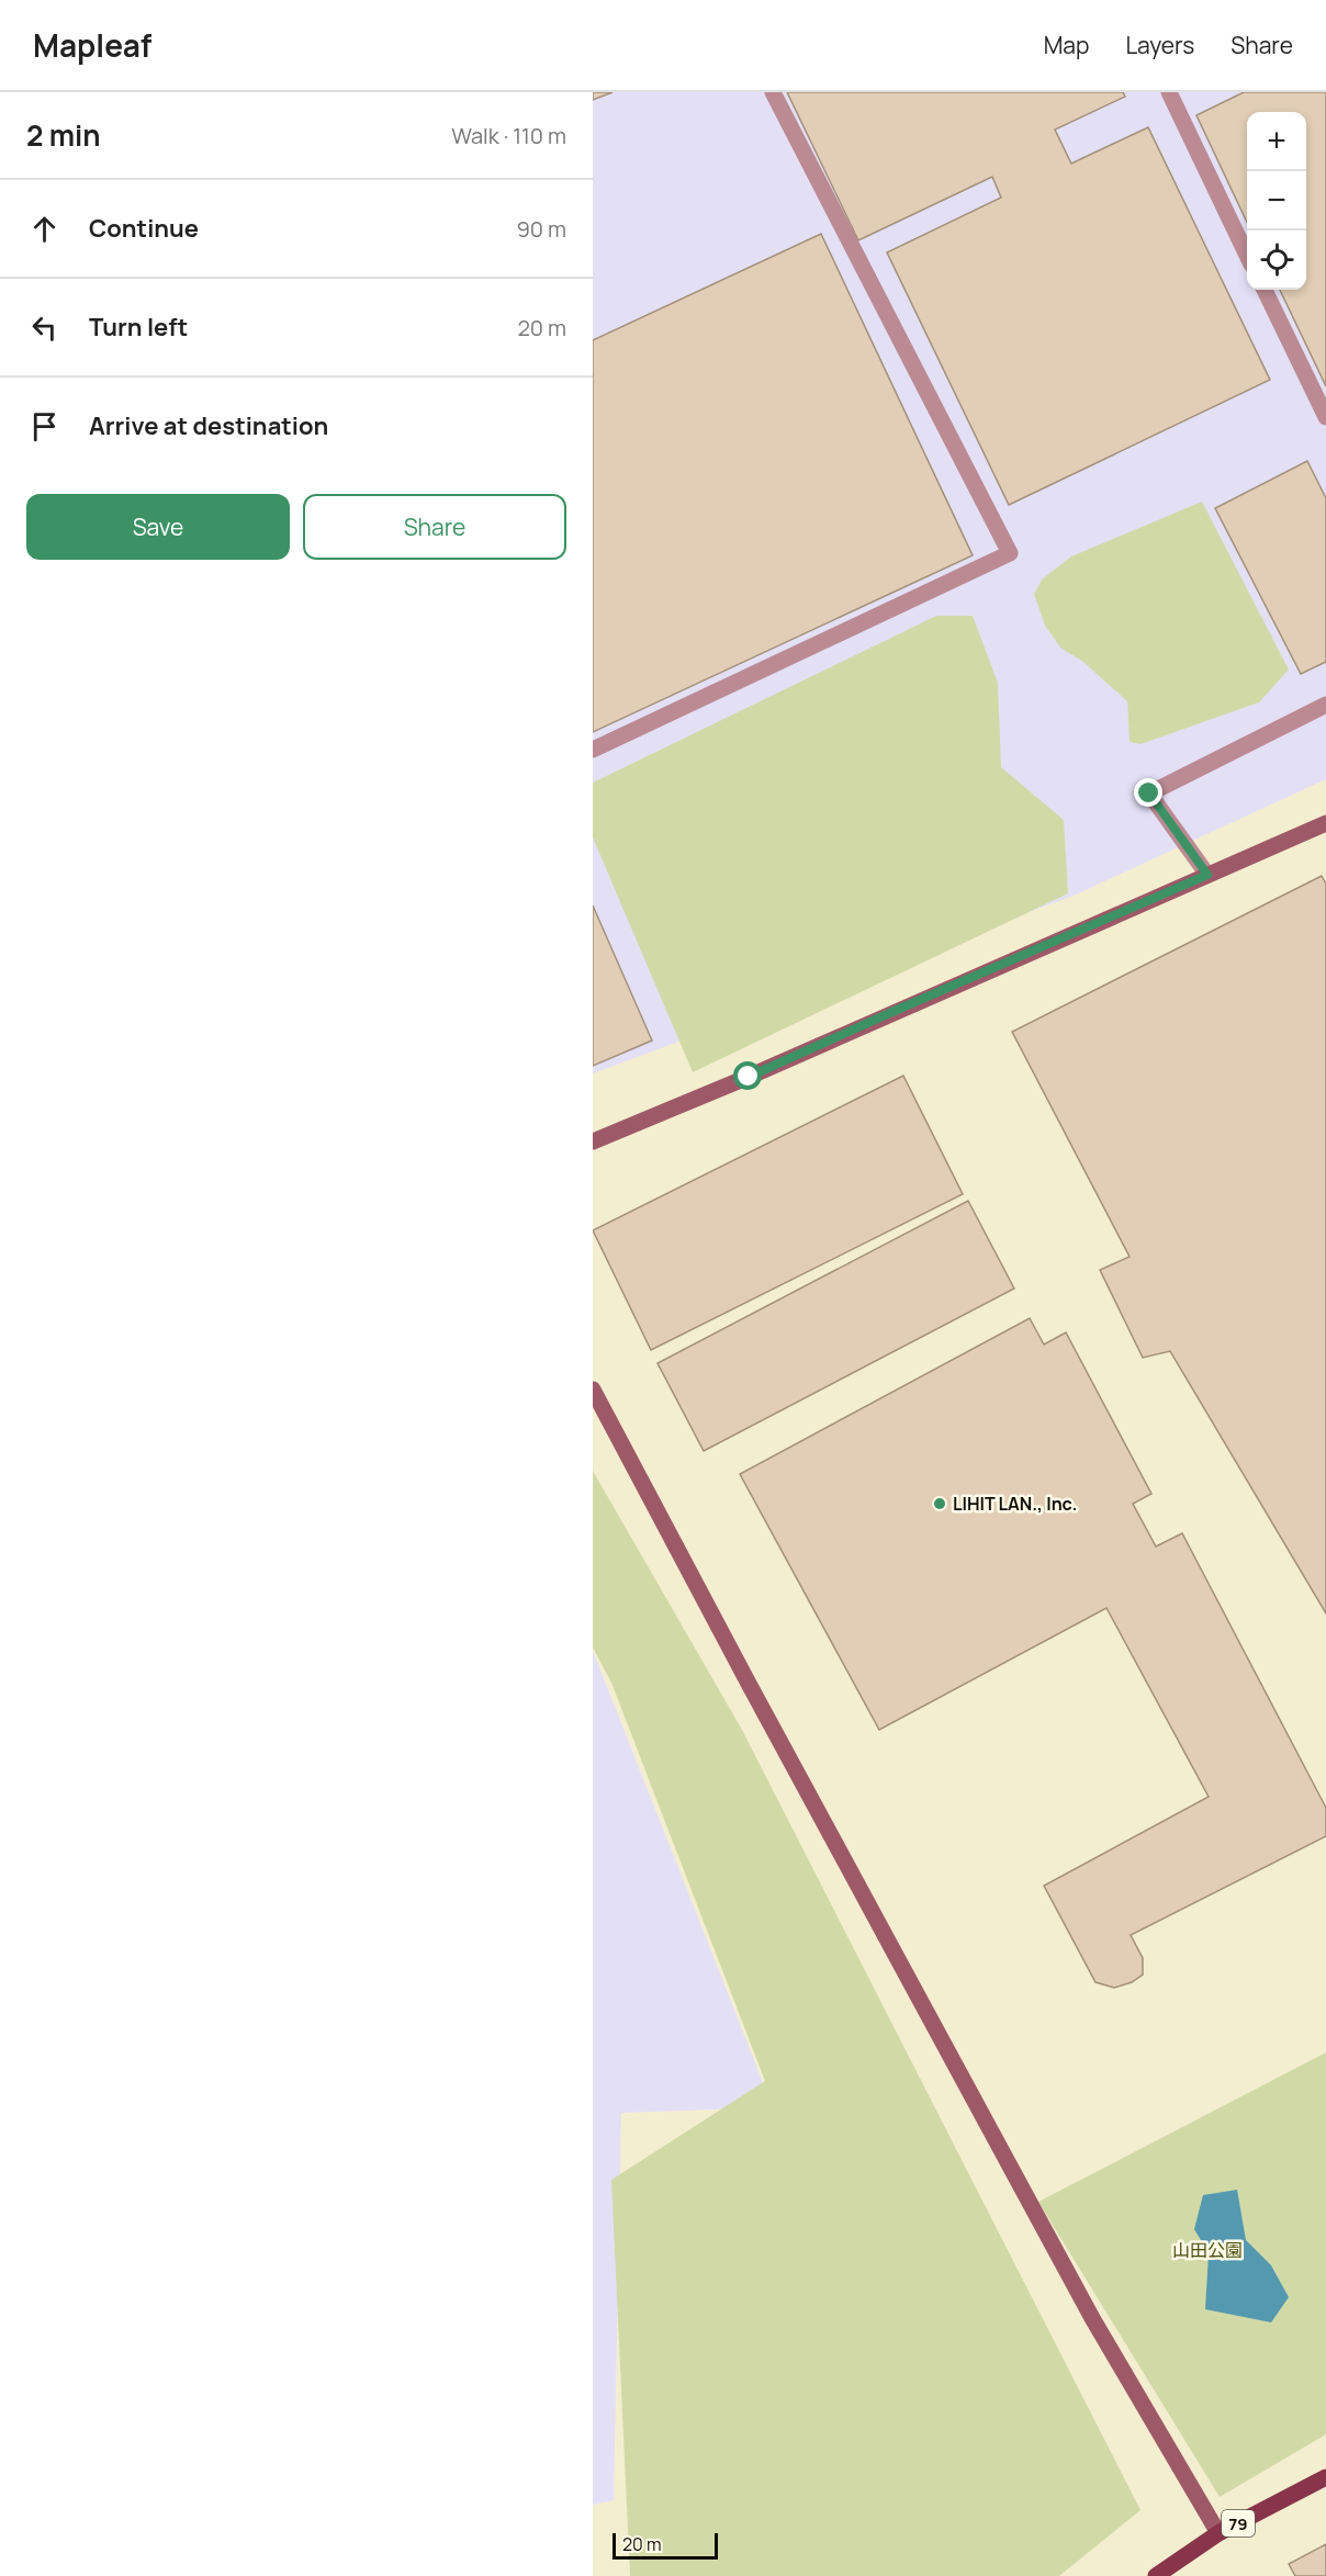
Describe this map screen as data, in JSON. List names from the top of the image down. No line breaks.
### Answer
{"streets":{"main road":["79"]},"parks":["山田公園"],"places":["LIHIT LAN., Inc."],"scale_bar":"20 m","page":{"header":"Mapleaf","nav":["Map","Layers","Share"],"heading":["2 min","Walk · 110 m"],"map_buttons":["+","−"],"list":[["Continue","90 m"],["Turn left","20 m"],"Arrive at destination"],"buttons":["Save","Share"],"scale":"20 m"}}
